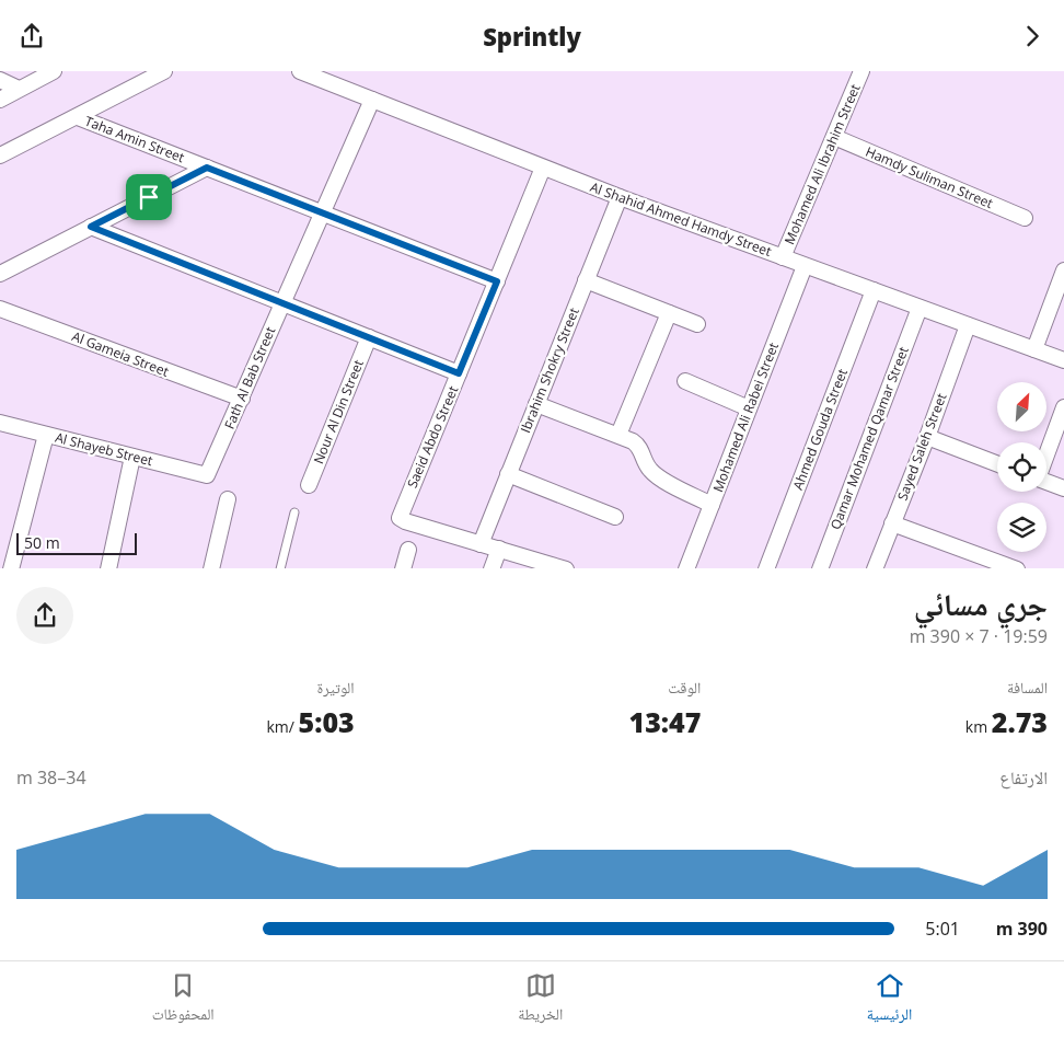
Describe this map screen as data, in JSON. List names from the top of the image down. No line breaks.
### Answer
{"streets":{"street":["Taha Amin Street","Mohamed Ali Ibrahim Street","Hamdy Suliman Street","Al Shahid Ahmed Hamdy Street","Al Gameia Street","Ibrahim Shokry Street","Fath Al Bab Street","Nour Al Din Street","Mohamed Ali Rabei Street","Ahmed Gouda Street","Saeid Abdo Street","Qamar Mohamed Qamar Street","Sayed Saleh Street","Al Shayeb Street"]},"crossings":[["Taha Amin Street","Fath Al Bab Street"],["Taha Amin Street","Saeid Abdo Street"],["Mohamed Ali Ibrahim Street","Hamdy Suliman Street"],["Mohamed Ali Ibrahim Street","Al Shahid Ahmed Hamdy Street"],["Al Shahid Ahmed Hamdy Street","Ibrahim Shokry Street"],["Al Shahid Ahmed Hamdy Street","Fath Al Bab Street"],["Al Shahid Ahmed Hamdy Street","Mohamed Ali Rabei Street"],["Al Shahid Ahmed Hamdy Street","Ahmed Gouda Street"],["Al Shahid Ahmed Hamdy Street","Saeid Abdo Street"],["Al Shahid Ahmed Hamdy Street","Qamar Mohamed Qamar Street"],["Al Shahid Ahmed Hamdy Street","Sayed Saleh Street"],["Al Gameia Street","Fath Al Bab Street"],["Ibrahim Shokry Street","Saeid Abdo Street"],["Fath Al Bab Street","Al Shayeb Street"]],"scale_bar":"50 m","north":"top right","page":{"header":"Sprintly","scale":"50 m","heading":["جري مسائي","19:59 · 7 × 390 m"],"stats":[["المسافة","2.73 km"],["الوقت","13:47"],["الوتيرة","5:03 /km"]],"chart":["الارتفاع","34–38 m"],"list":[{"name":"390 m","note":"5:01"}],"tabs":["الرئيسية","الخريطة","المحفوظات"]}}
